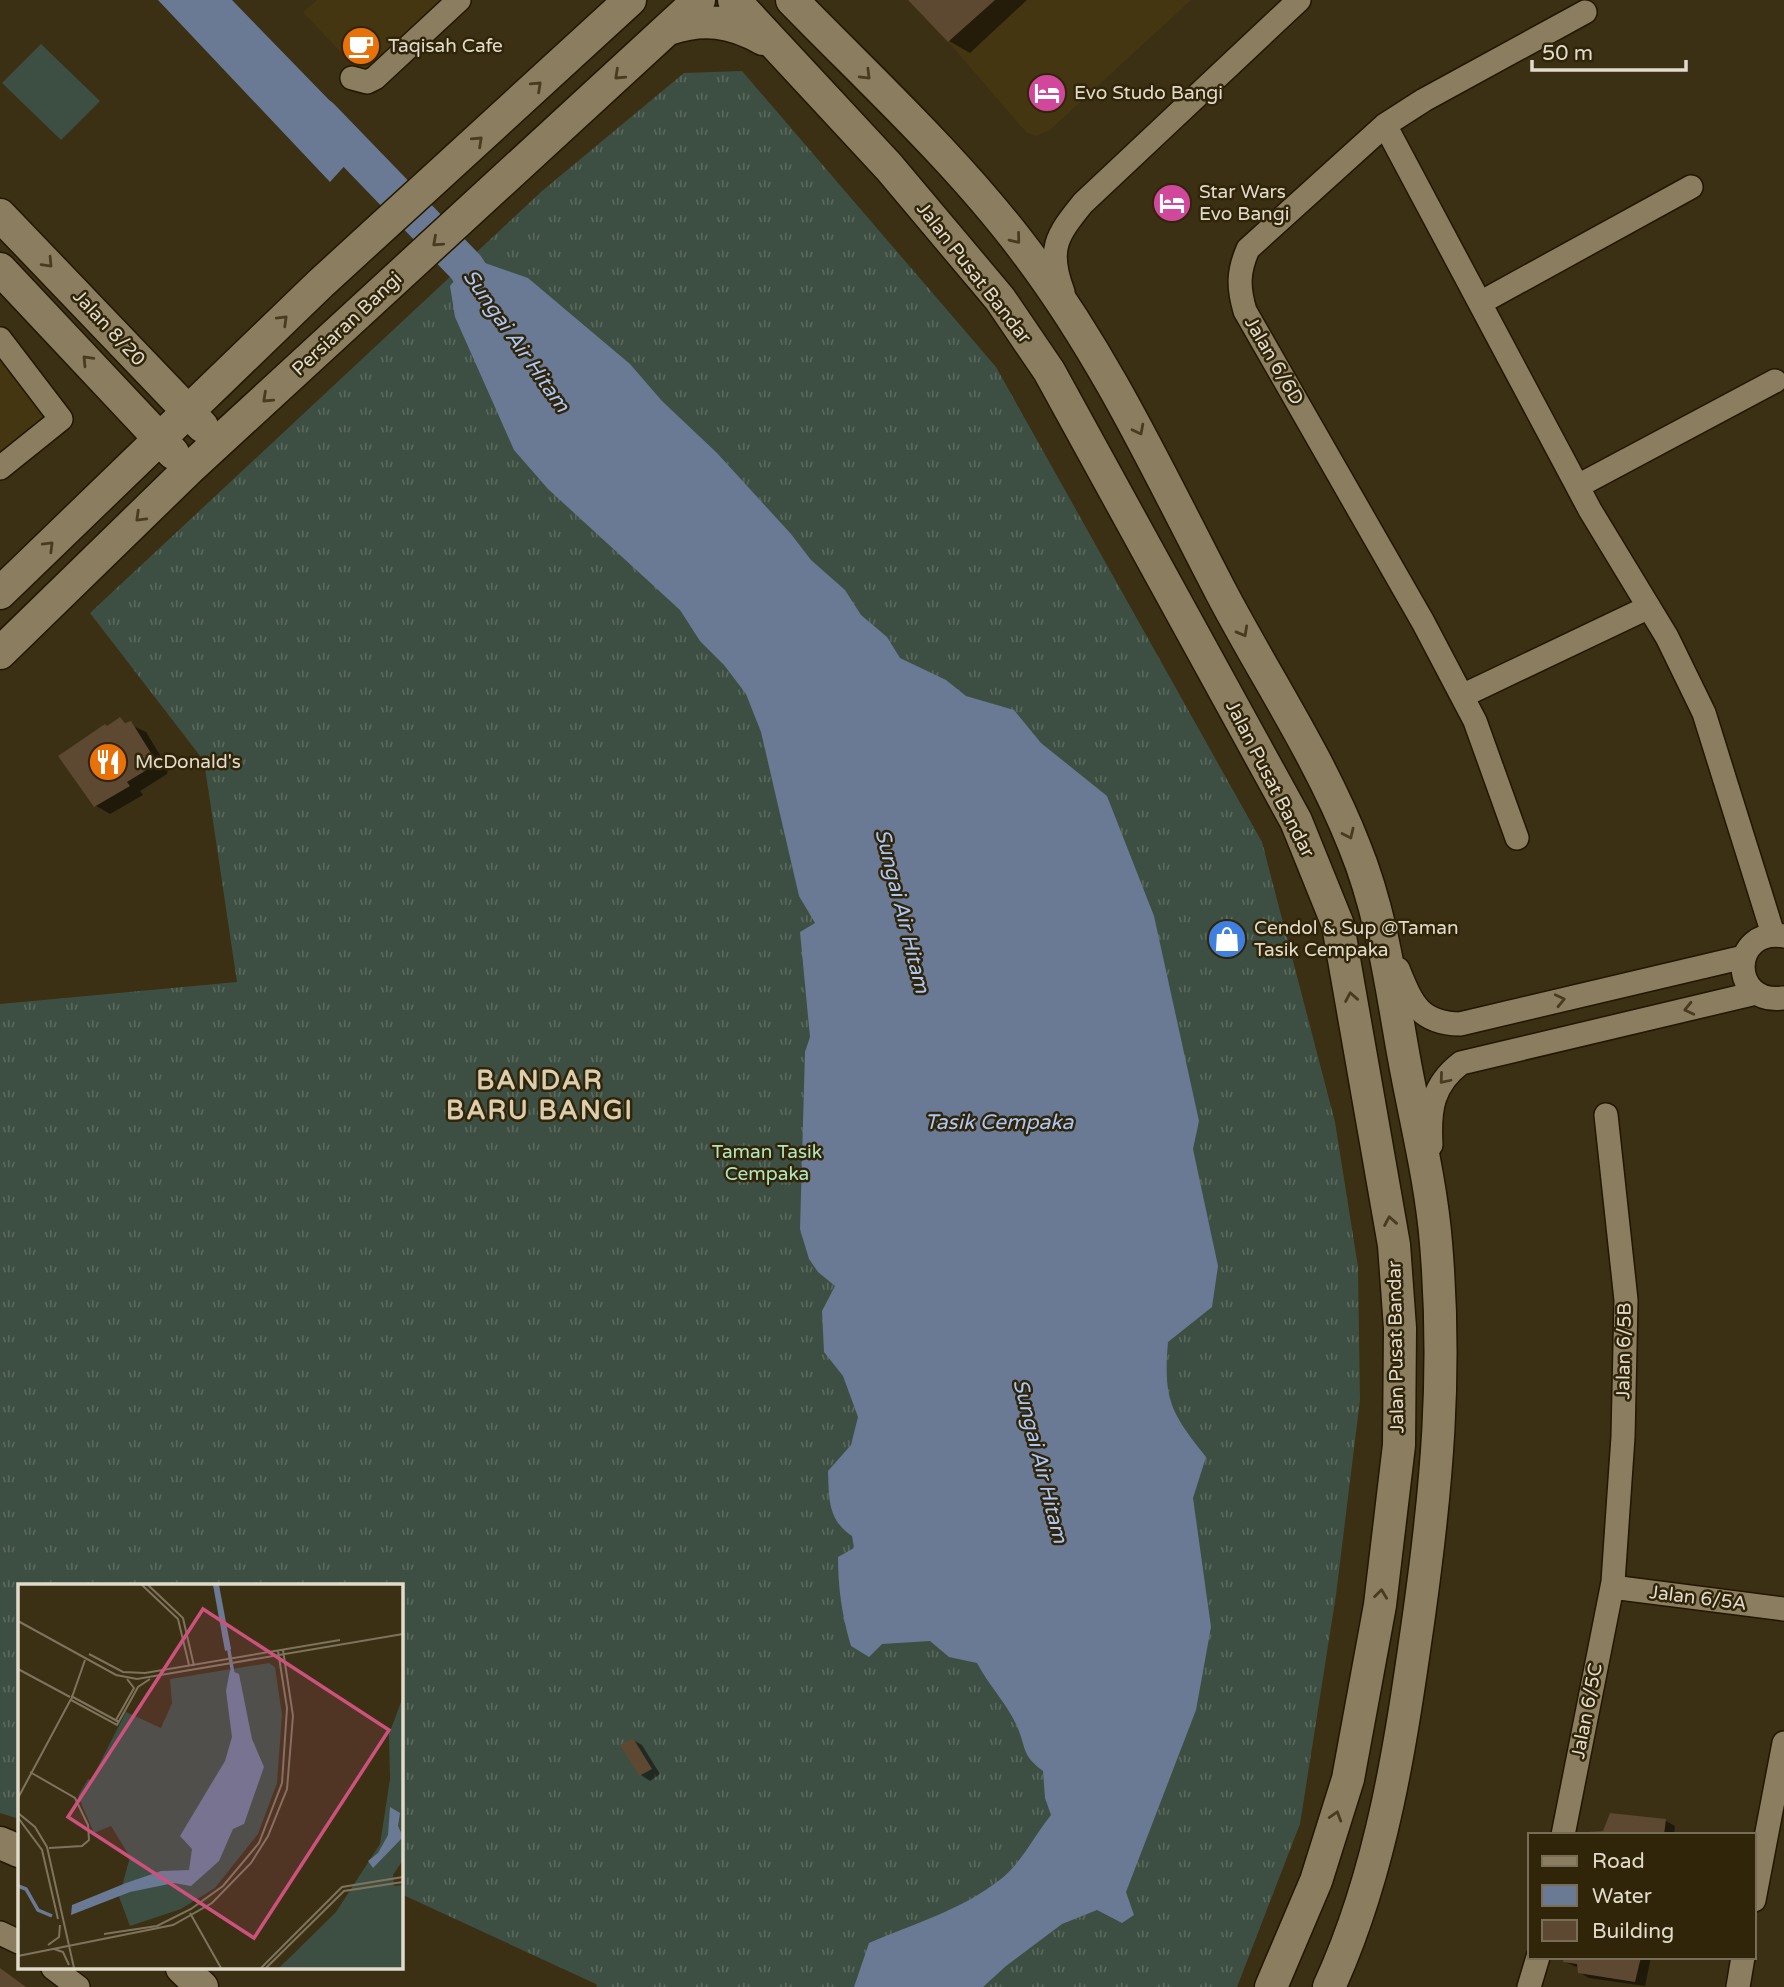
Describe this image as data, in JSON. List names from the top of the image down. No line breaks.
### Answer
{"streets":{"main road":["Jalan Pusat Bandar","Persiaran Bangi","Jalan 8/20"],"street":["Jalan 6/6D","Jalan 6/5B","Jalan 6/5A","Jalan 6/5C"]},"crossings":[["Persiaran Bangi","Jalan 8/20"],["Jalan 6/5B","Jalan 6/5A"],["Jalan 6/5B","Jalan 6/5C"],["Jalan 6/5A","Jalan 6/5C"]],"districts":["BANDAR BARU BANGI"],"water":["Sungai Air Hitam","Tasik Cempaka"],"parks":["Taman Tasik Cempaka"],"places":{"cafe":["Taqisah Cafe"],"hotel":["Evo Studo Bangi","Star Wars Evo Bangi"],"restaurant":["McDonald's"],"shop":["Cendol & Sup @Taman Tasik Cempaka"]},"legend":["Road","Water","Building"],"scale_bar":"50 m"}
